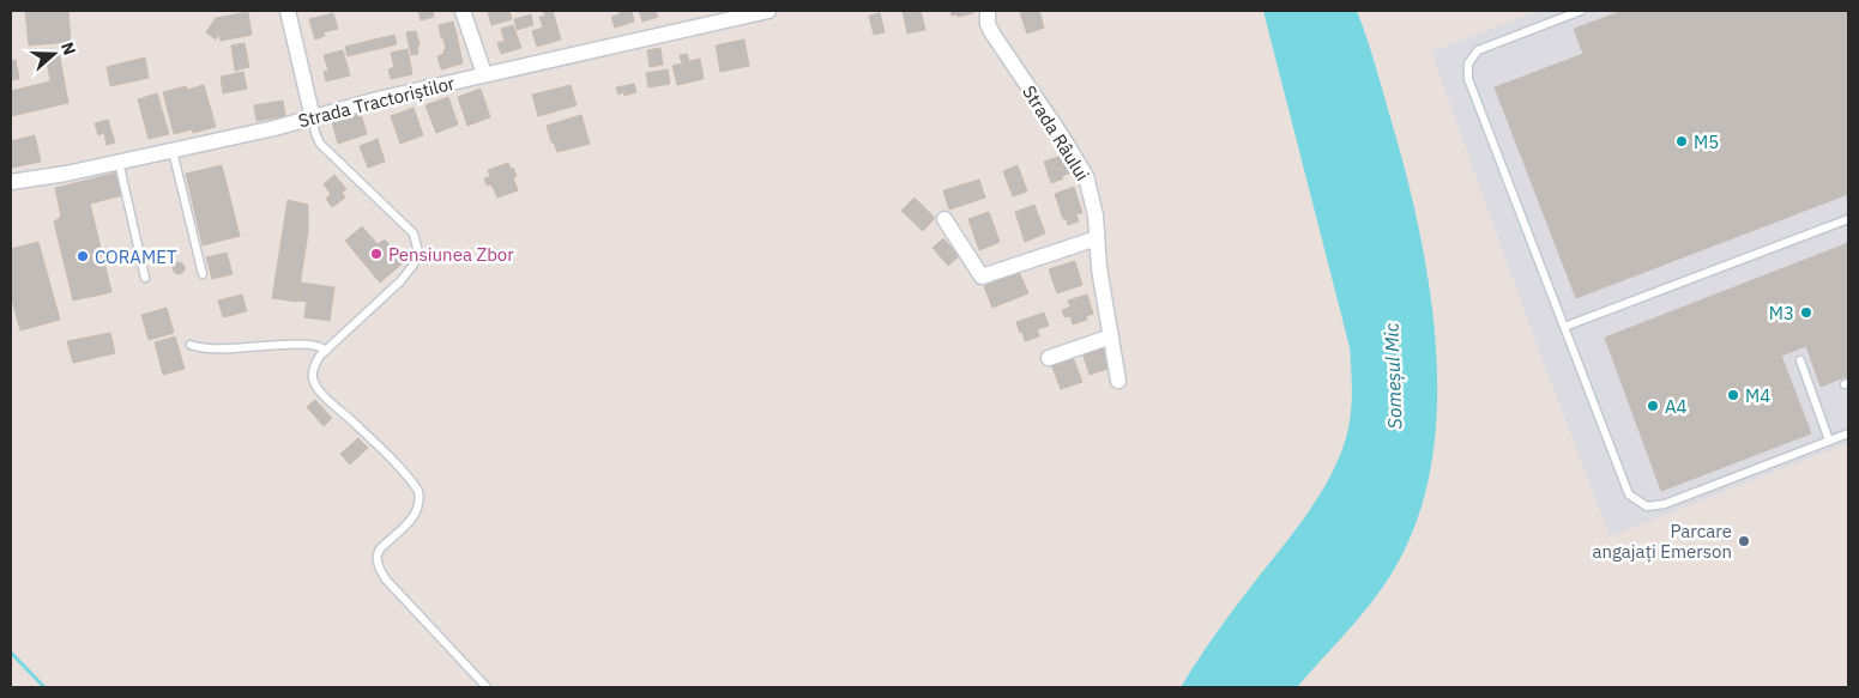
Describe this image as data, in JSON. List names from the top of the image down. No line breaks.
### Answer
{"streets":{"street":["Strada Tractoriștilor","Strada Râului"]},"water":["Someșul Mic"],"places":["M5","Pensiunea Zbor","CORAMET","M3","M4","A4","Parcare angajați Emerson"],"north":"right"}
